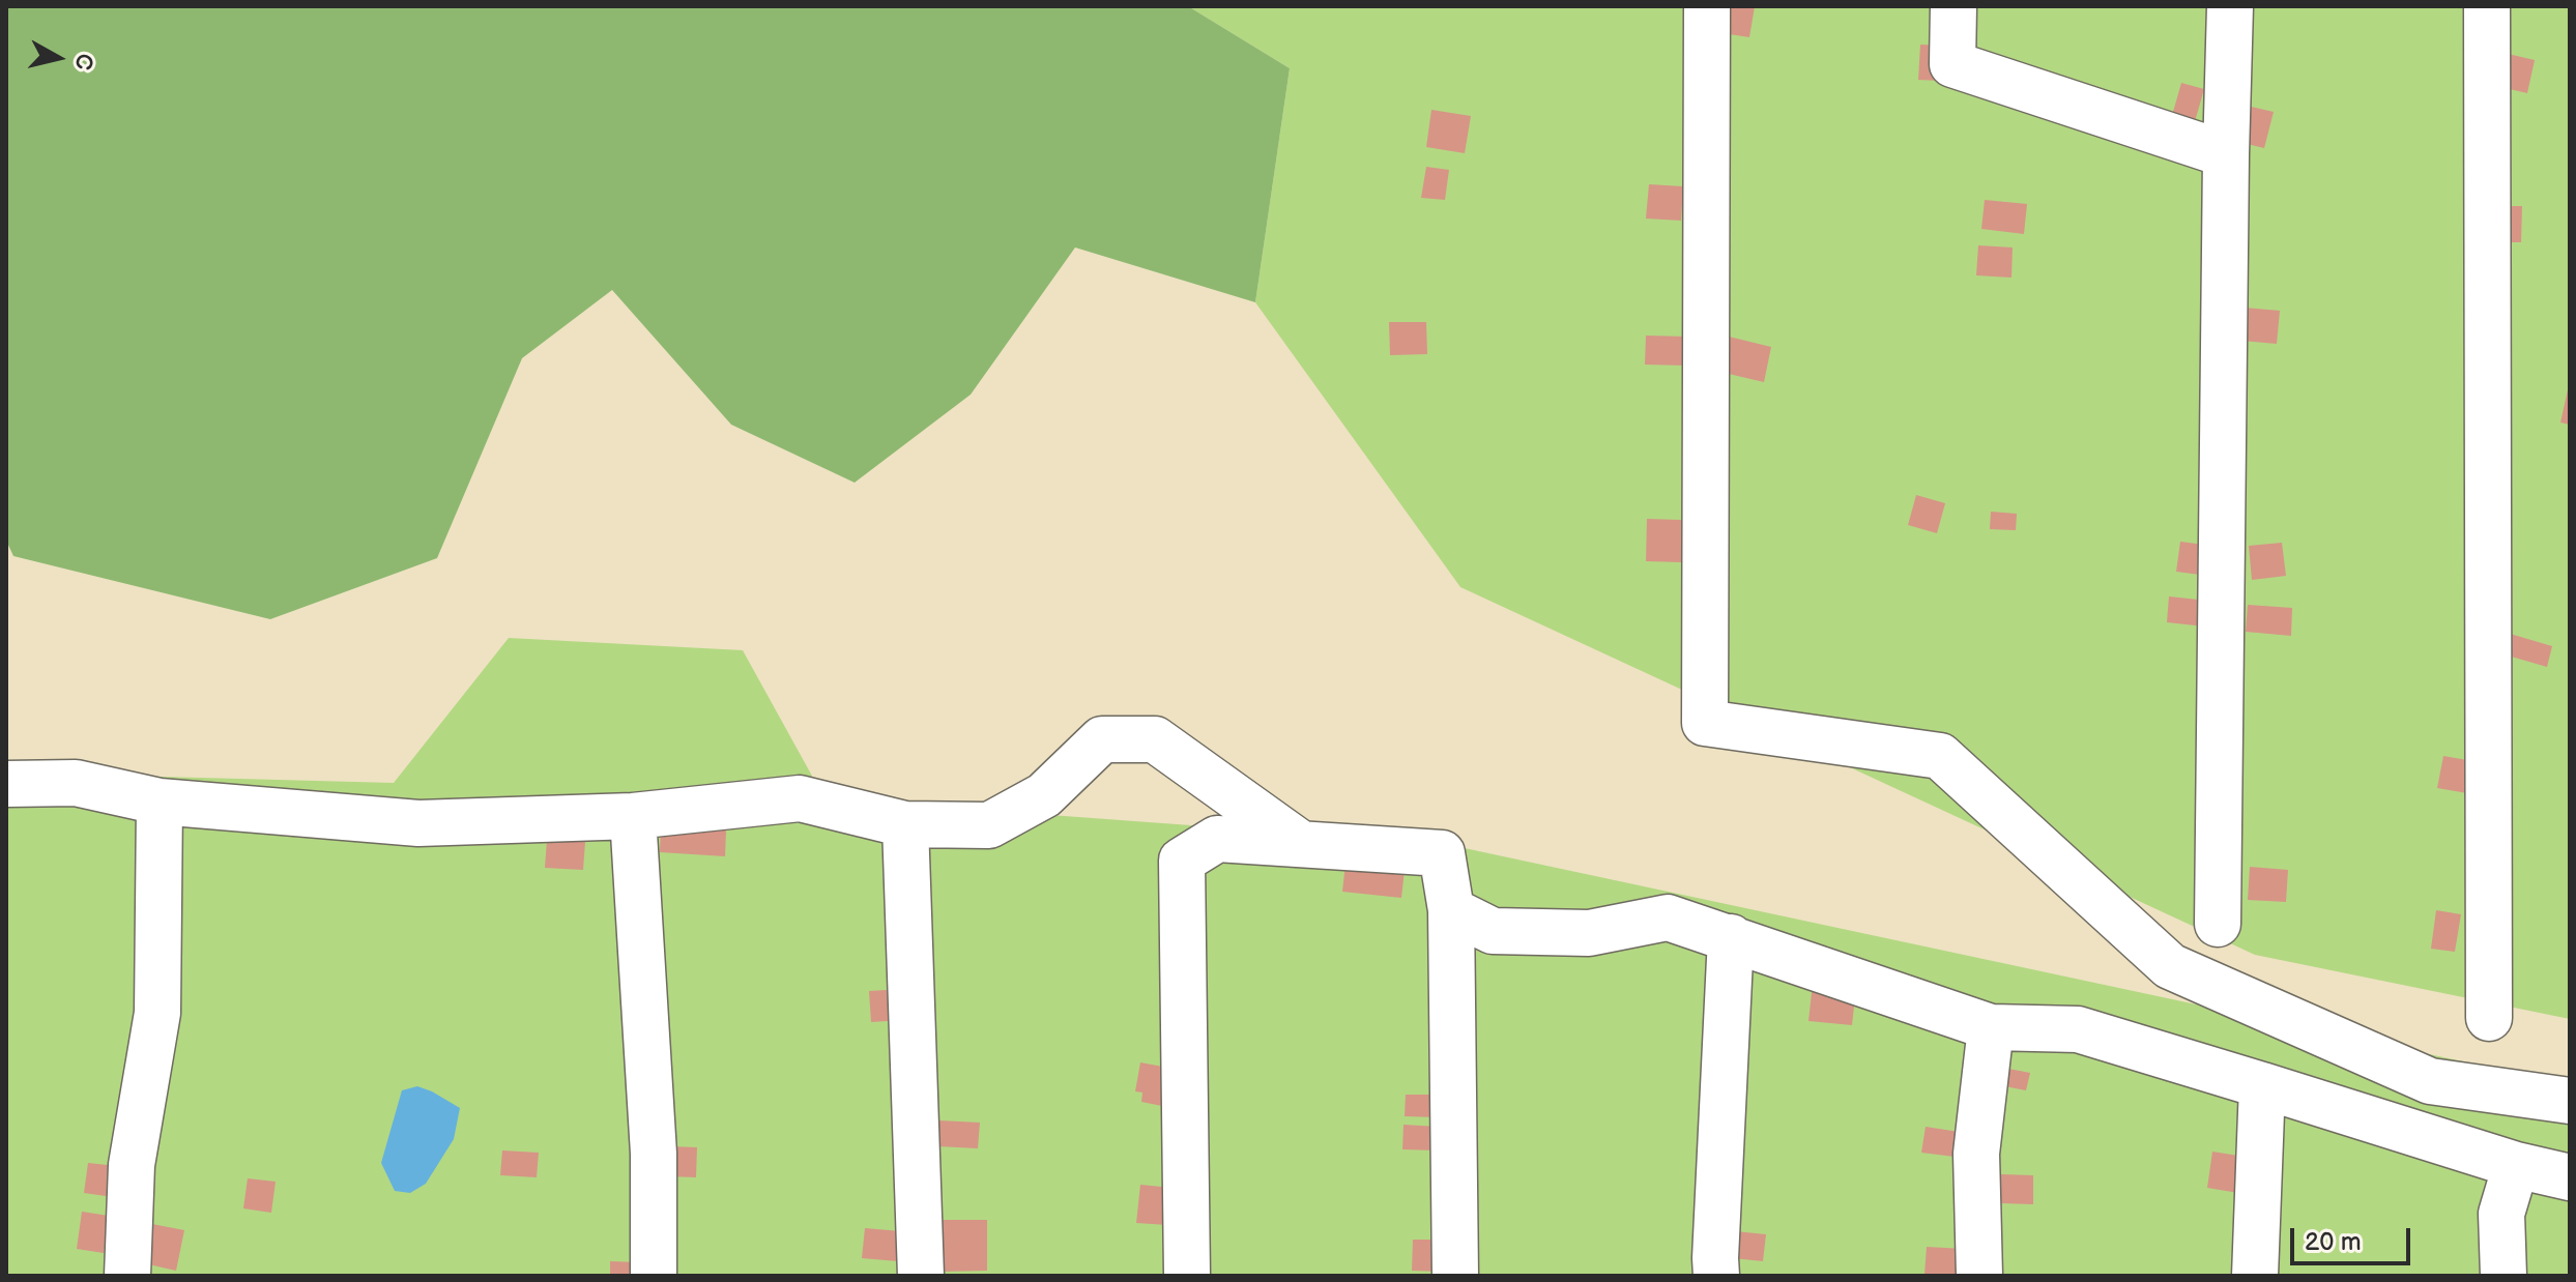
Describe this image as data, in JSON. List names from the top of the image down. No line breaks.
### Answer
{"scale_bar":"20 m","north":"right"}
